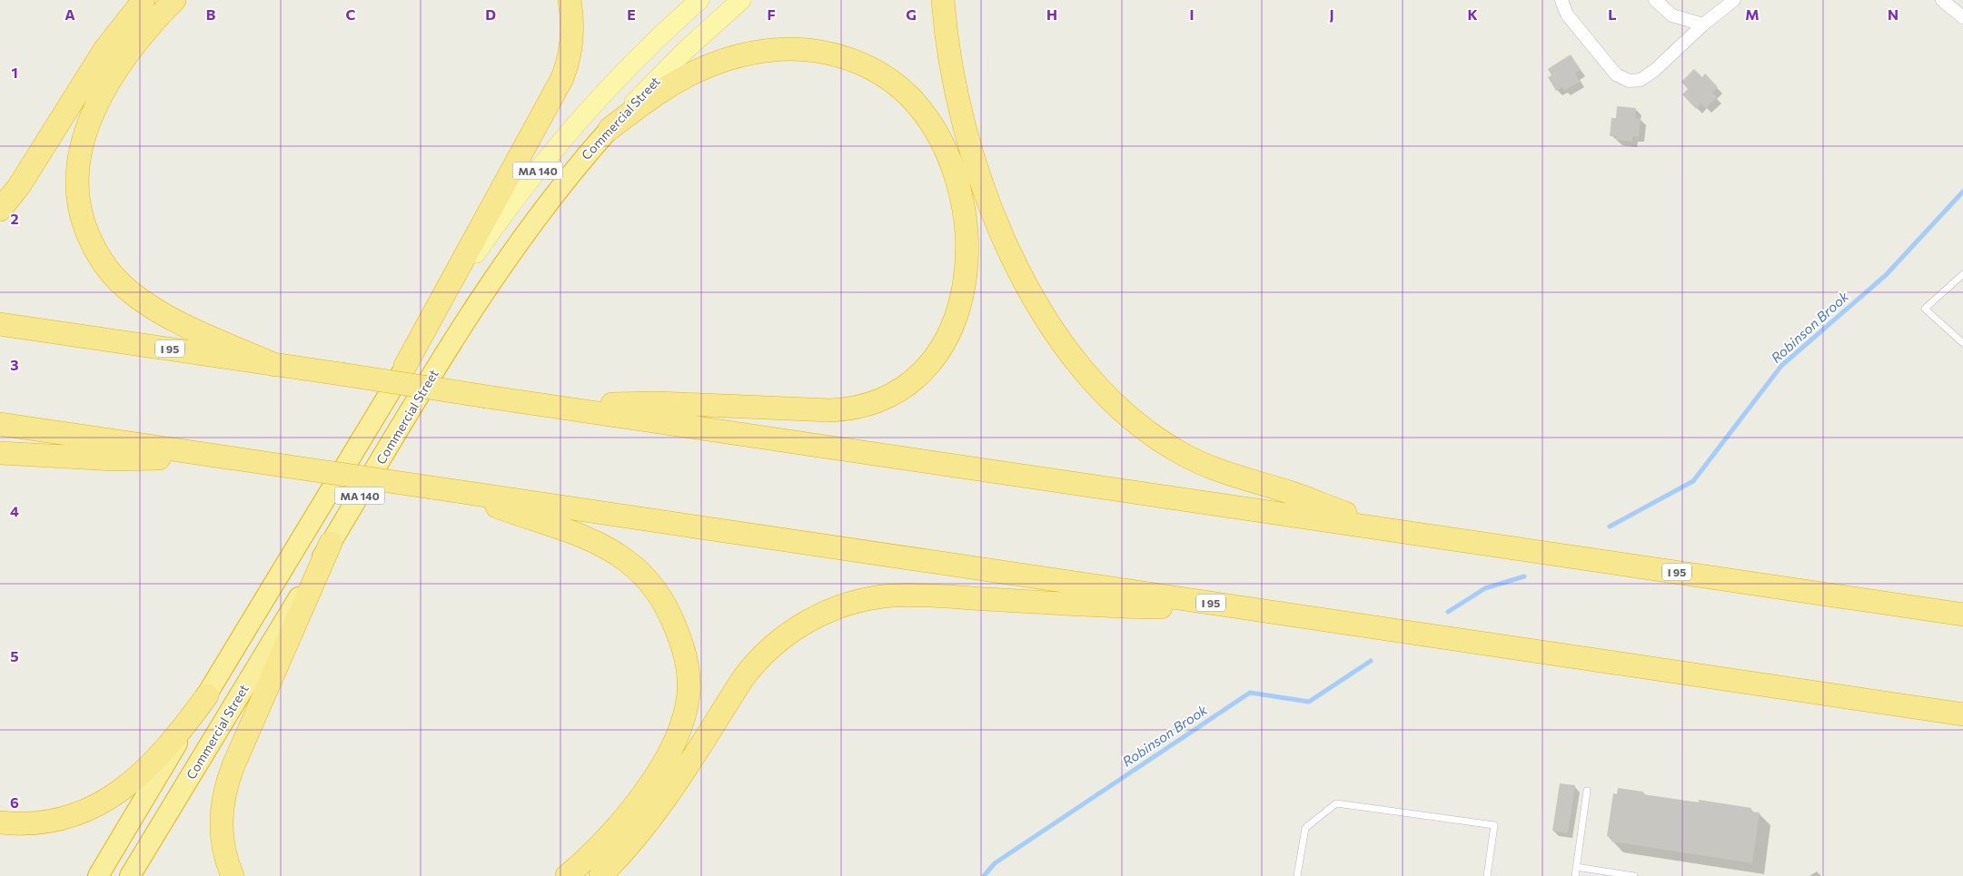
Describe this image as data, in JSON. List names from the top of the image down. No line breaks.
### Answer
{"streets":{"highway":["Commercial Street","MA 140","I 95"]},"water":["Robinson Brook"],"grid":{"columns":["A","B","C","D","E","F","G","H","I","J","K","L","M","N"],"rows":["1","2","3","4","5","6"]}}
